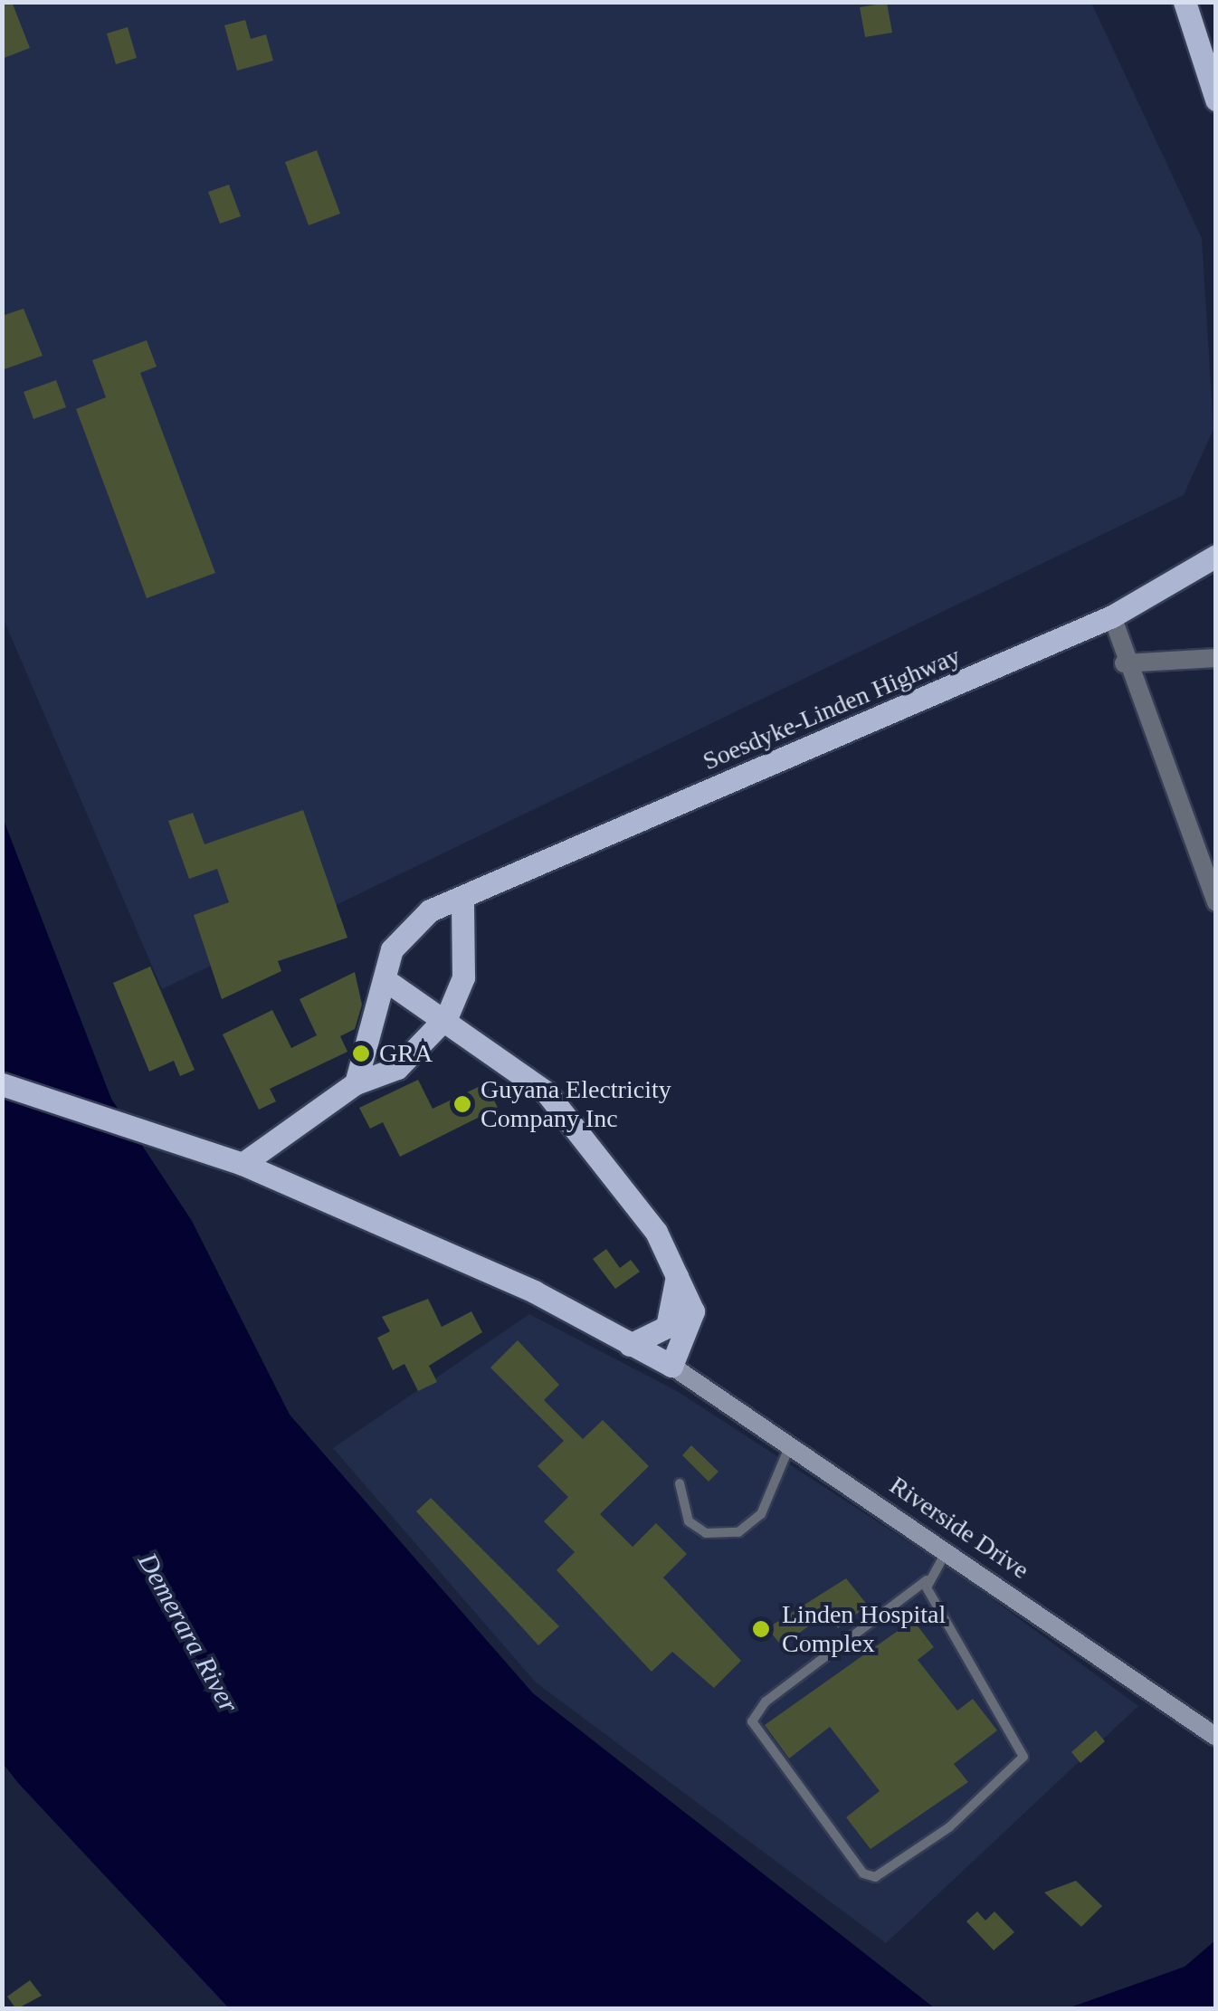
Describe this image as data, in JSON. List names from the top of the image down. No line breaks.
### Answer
{"streets":{"main road":["Soesdyke-Linden Highway"],"street":["Riverside Drive"]},"water":["Demerara River"],"places":["GRA","Guyana Electricity Company Inc","Linden Hospital Complex"]}
